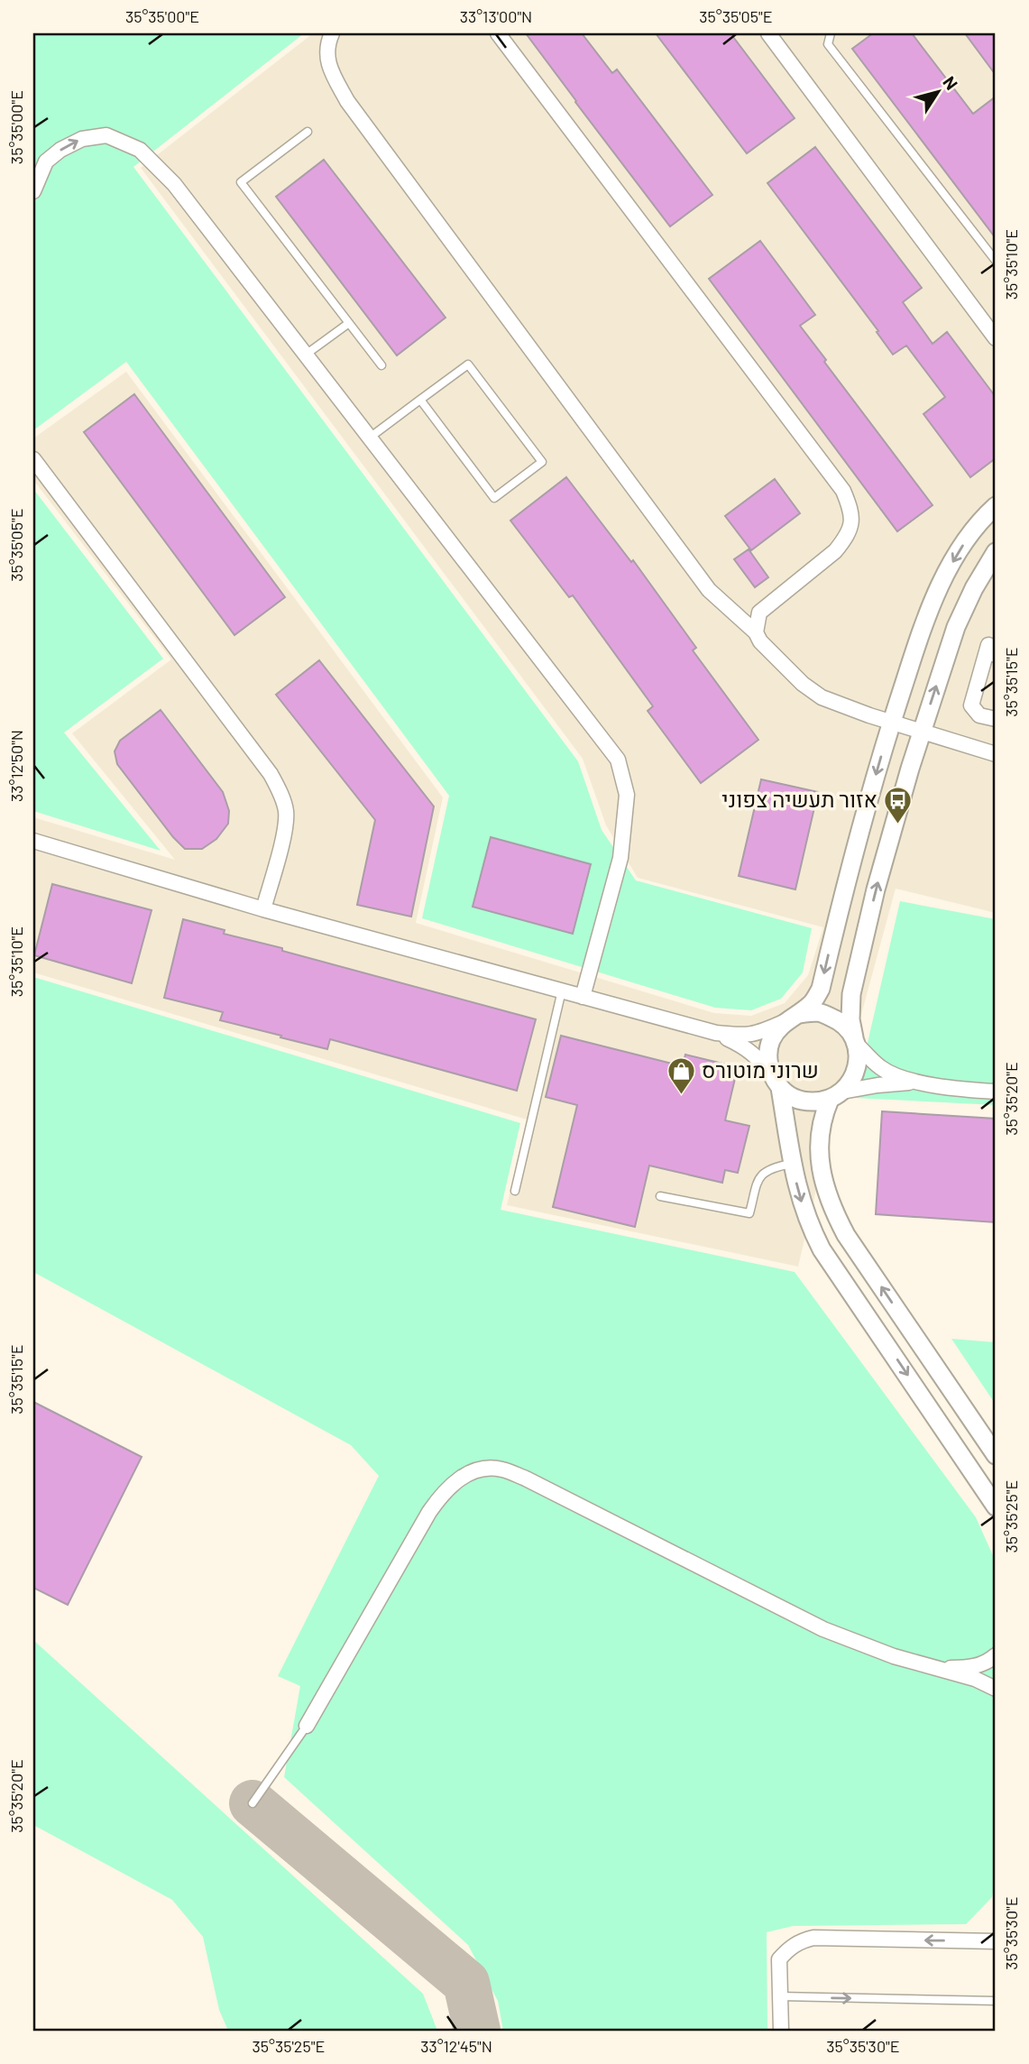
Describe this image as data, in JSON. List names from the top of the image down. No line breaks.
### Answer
{"places":{"bus stop":["אזור תעשיה צפוני"],"shop":["שרוני מוטורס"]},"north":"top right","coordinates":["35°35'00\"E","33°13'00\"N","35°35'05\"E","35°35'10\"E","35°35'15\"E","33°12'50\"N","35°35'20\"E","35°35'25\"E","35°35'30\"E","33°12'45\"N"]}
